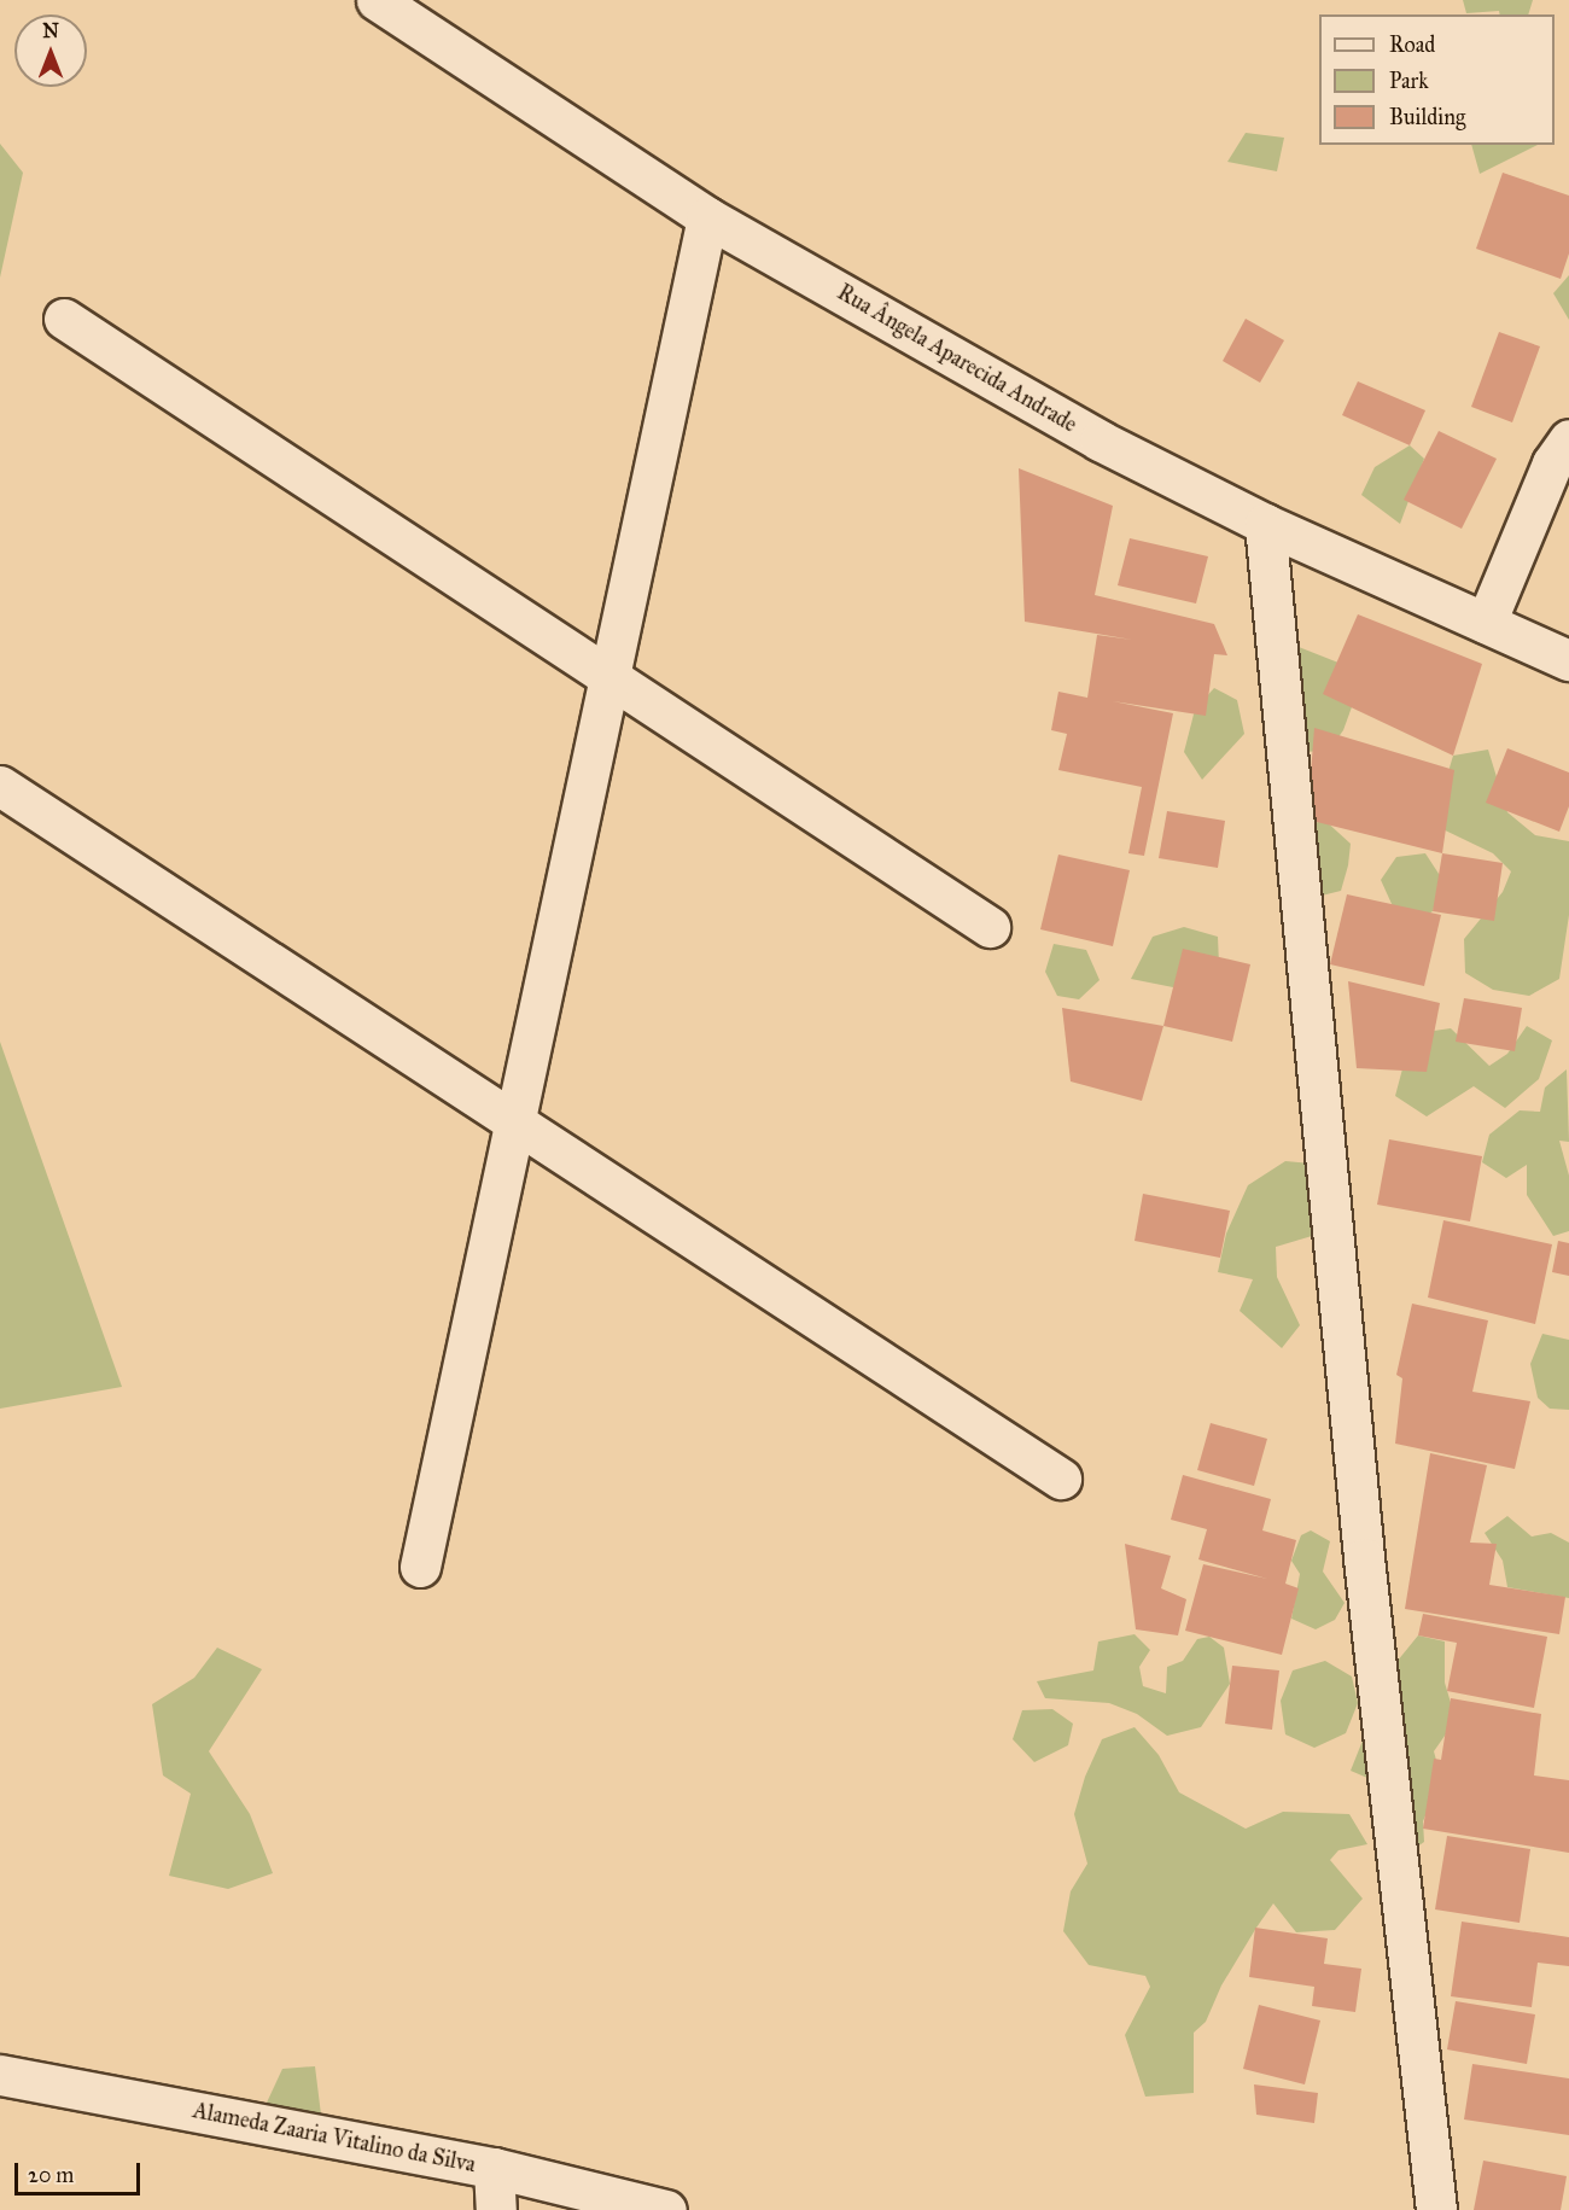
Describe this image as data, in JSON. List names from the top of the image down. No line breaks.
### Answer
{"streets":{"street":["Rua Ângela Aparecida Andrade","Alameda Zaaria Vitalino da Silva"]},"legend":["Road","Park","Building"],"scale_bar":"20 m","north":"top"}
